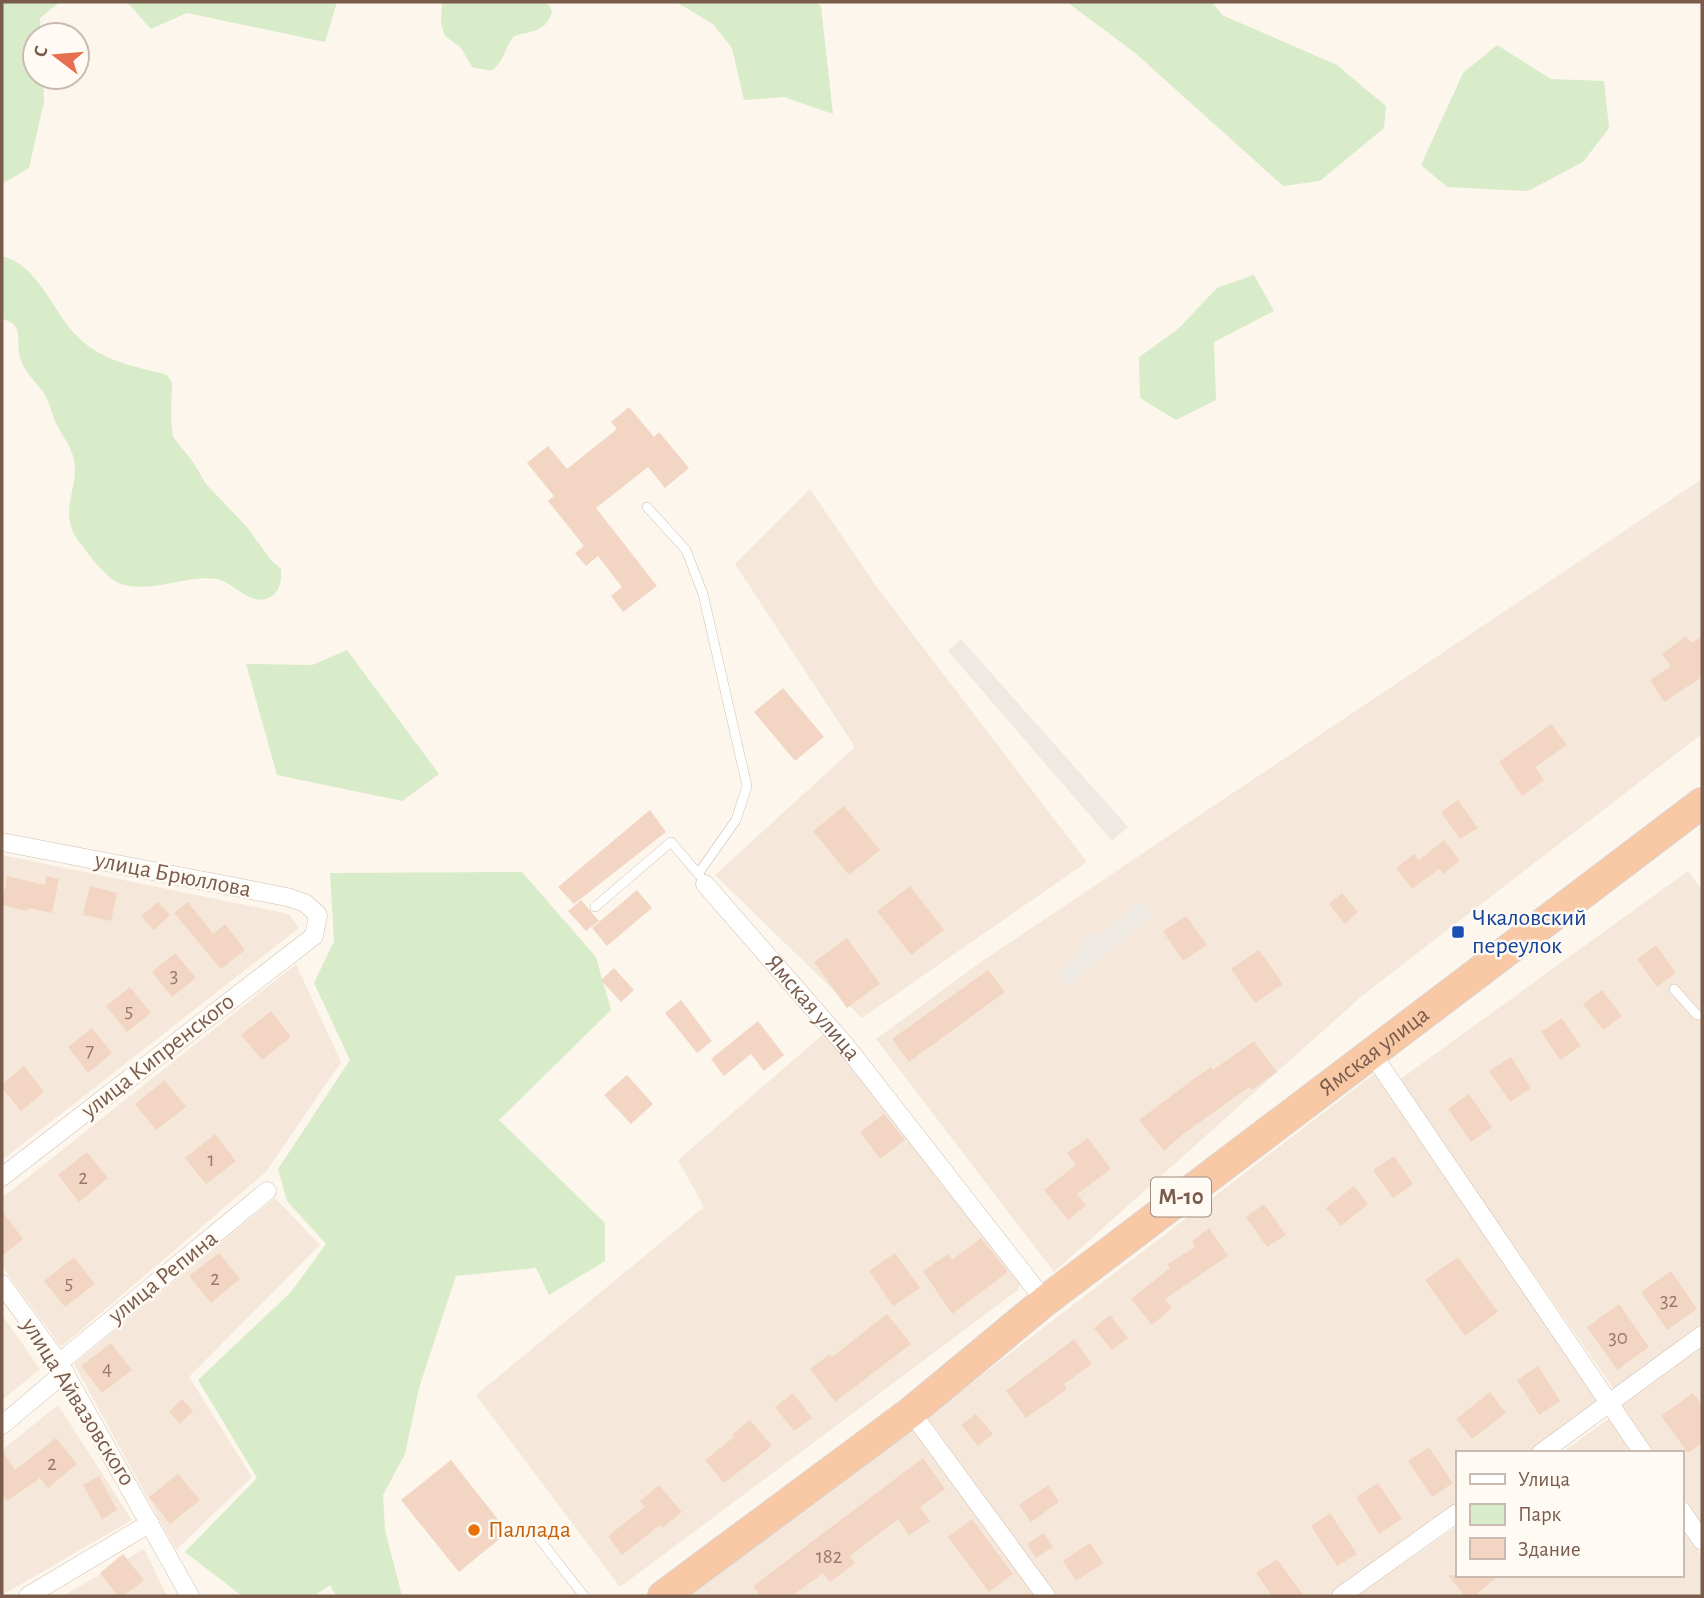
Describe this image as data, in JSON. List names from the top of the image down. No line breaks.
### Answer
{"streets":{"highway":["Ямская улица","М-10"],"street":["улица Брюллова","улица Кипренского","улица Репина","улица Айвазовского"]},"crossings":[["улица Брюллова","улица Кипренского"],["улица Репина","улица Айвазовского"]],"places":{"transit":["Чкаловский переулок"],"other":["Паллада"]},"house_numbers":["3","5","7","1","2","2","5","32","30","4","2","182"],"legend":["Улица","Парк","Здание"],"north":"left"}
